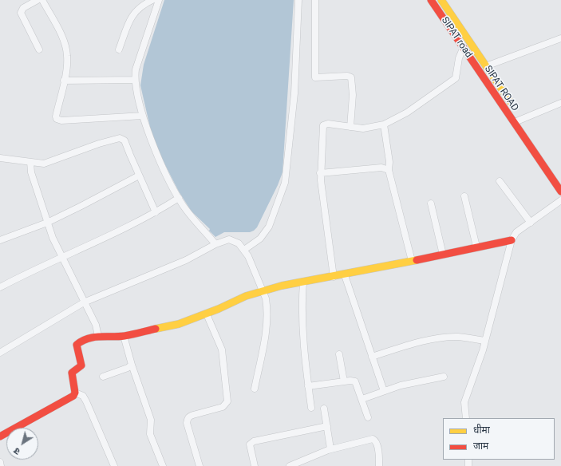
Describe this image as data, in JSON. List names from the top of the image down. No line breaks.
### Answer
{"streets":{"main road":["SIPAT road","SIPAT ROAD"]},"crossings":[["SIPAT road","SIPAT ROAD"]],"legend":["धीमा","जाम"],"north":"bottom left"}
